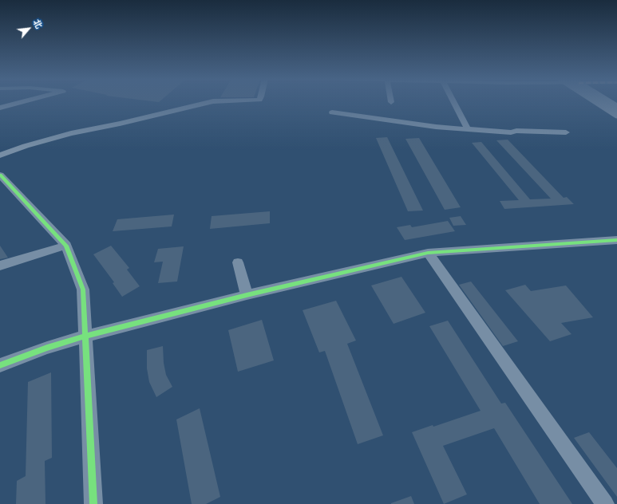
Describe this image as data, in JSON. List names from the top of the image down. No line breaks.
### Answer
{"north":"top right"}
